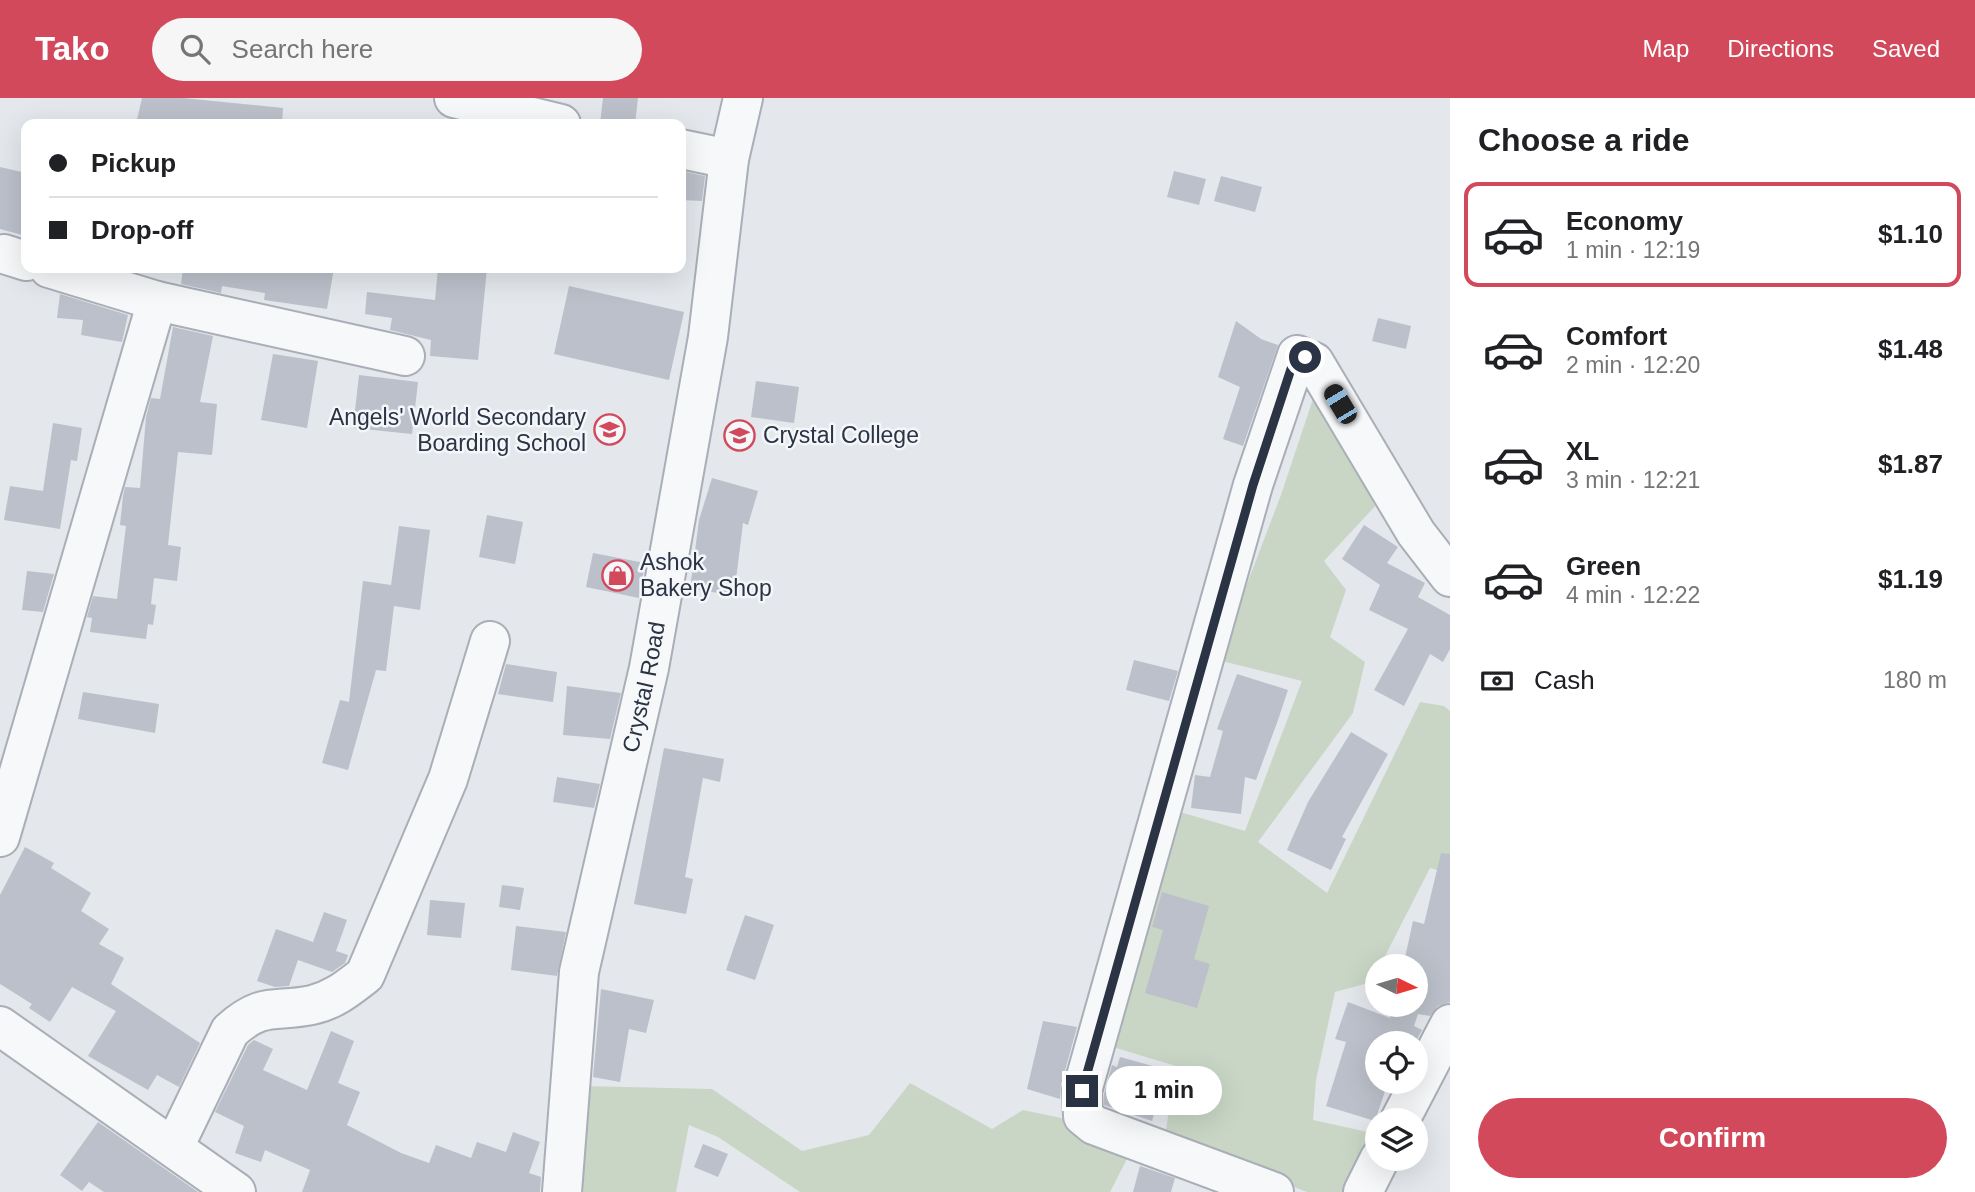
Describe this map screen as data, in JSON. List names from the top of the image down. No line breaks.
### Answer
{"streets":{"street":["Crystal Road"]},"places":{"school or university":["Angels' World Secondary Boarding School","Crystal College"],"shop":["Ashok Bakery Shop"]},"north":"right","page":{"header":"Tako","search":"Search here","nav":["Map","Directions","Saved"],"heading":"Choose a ride","banner":["Pickup","Drop-off"],"list":[{"name":"Economy","note":"1 min · 12:19","value":"$1.10"},{"name":"Comfort","note":"2 min · 12:20","value":"$1.48"},{"name":"XL","note":"3 min · 12:21","value":"$1.87"},{"name":"Green","note":"4 min · 12:22","value":"$1.19"}],"pay":["Cash","180 m"],"bubble":"1 min","buttons":"Confirm"}}
